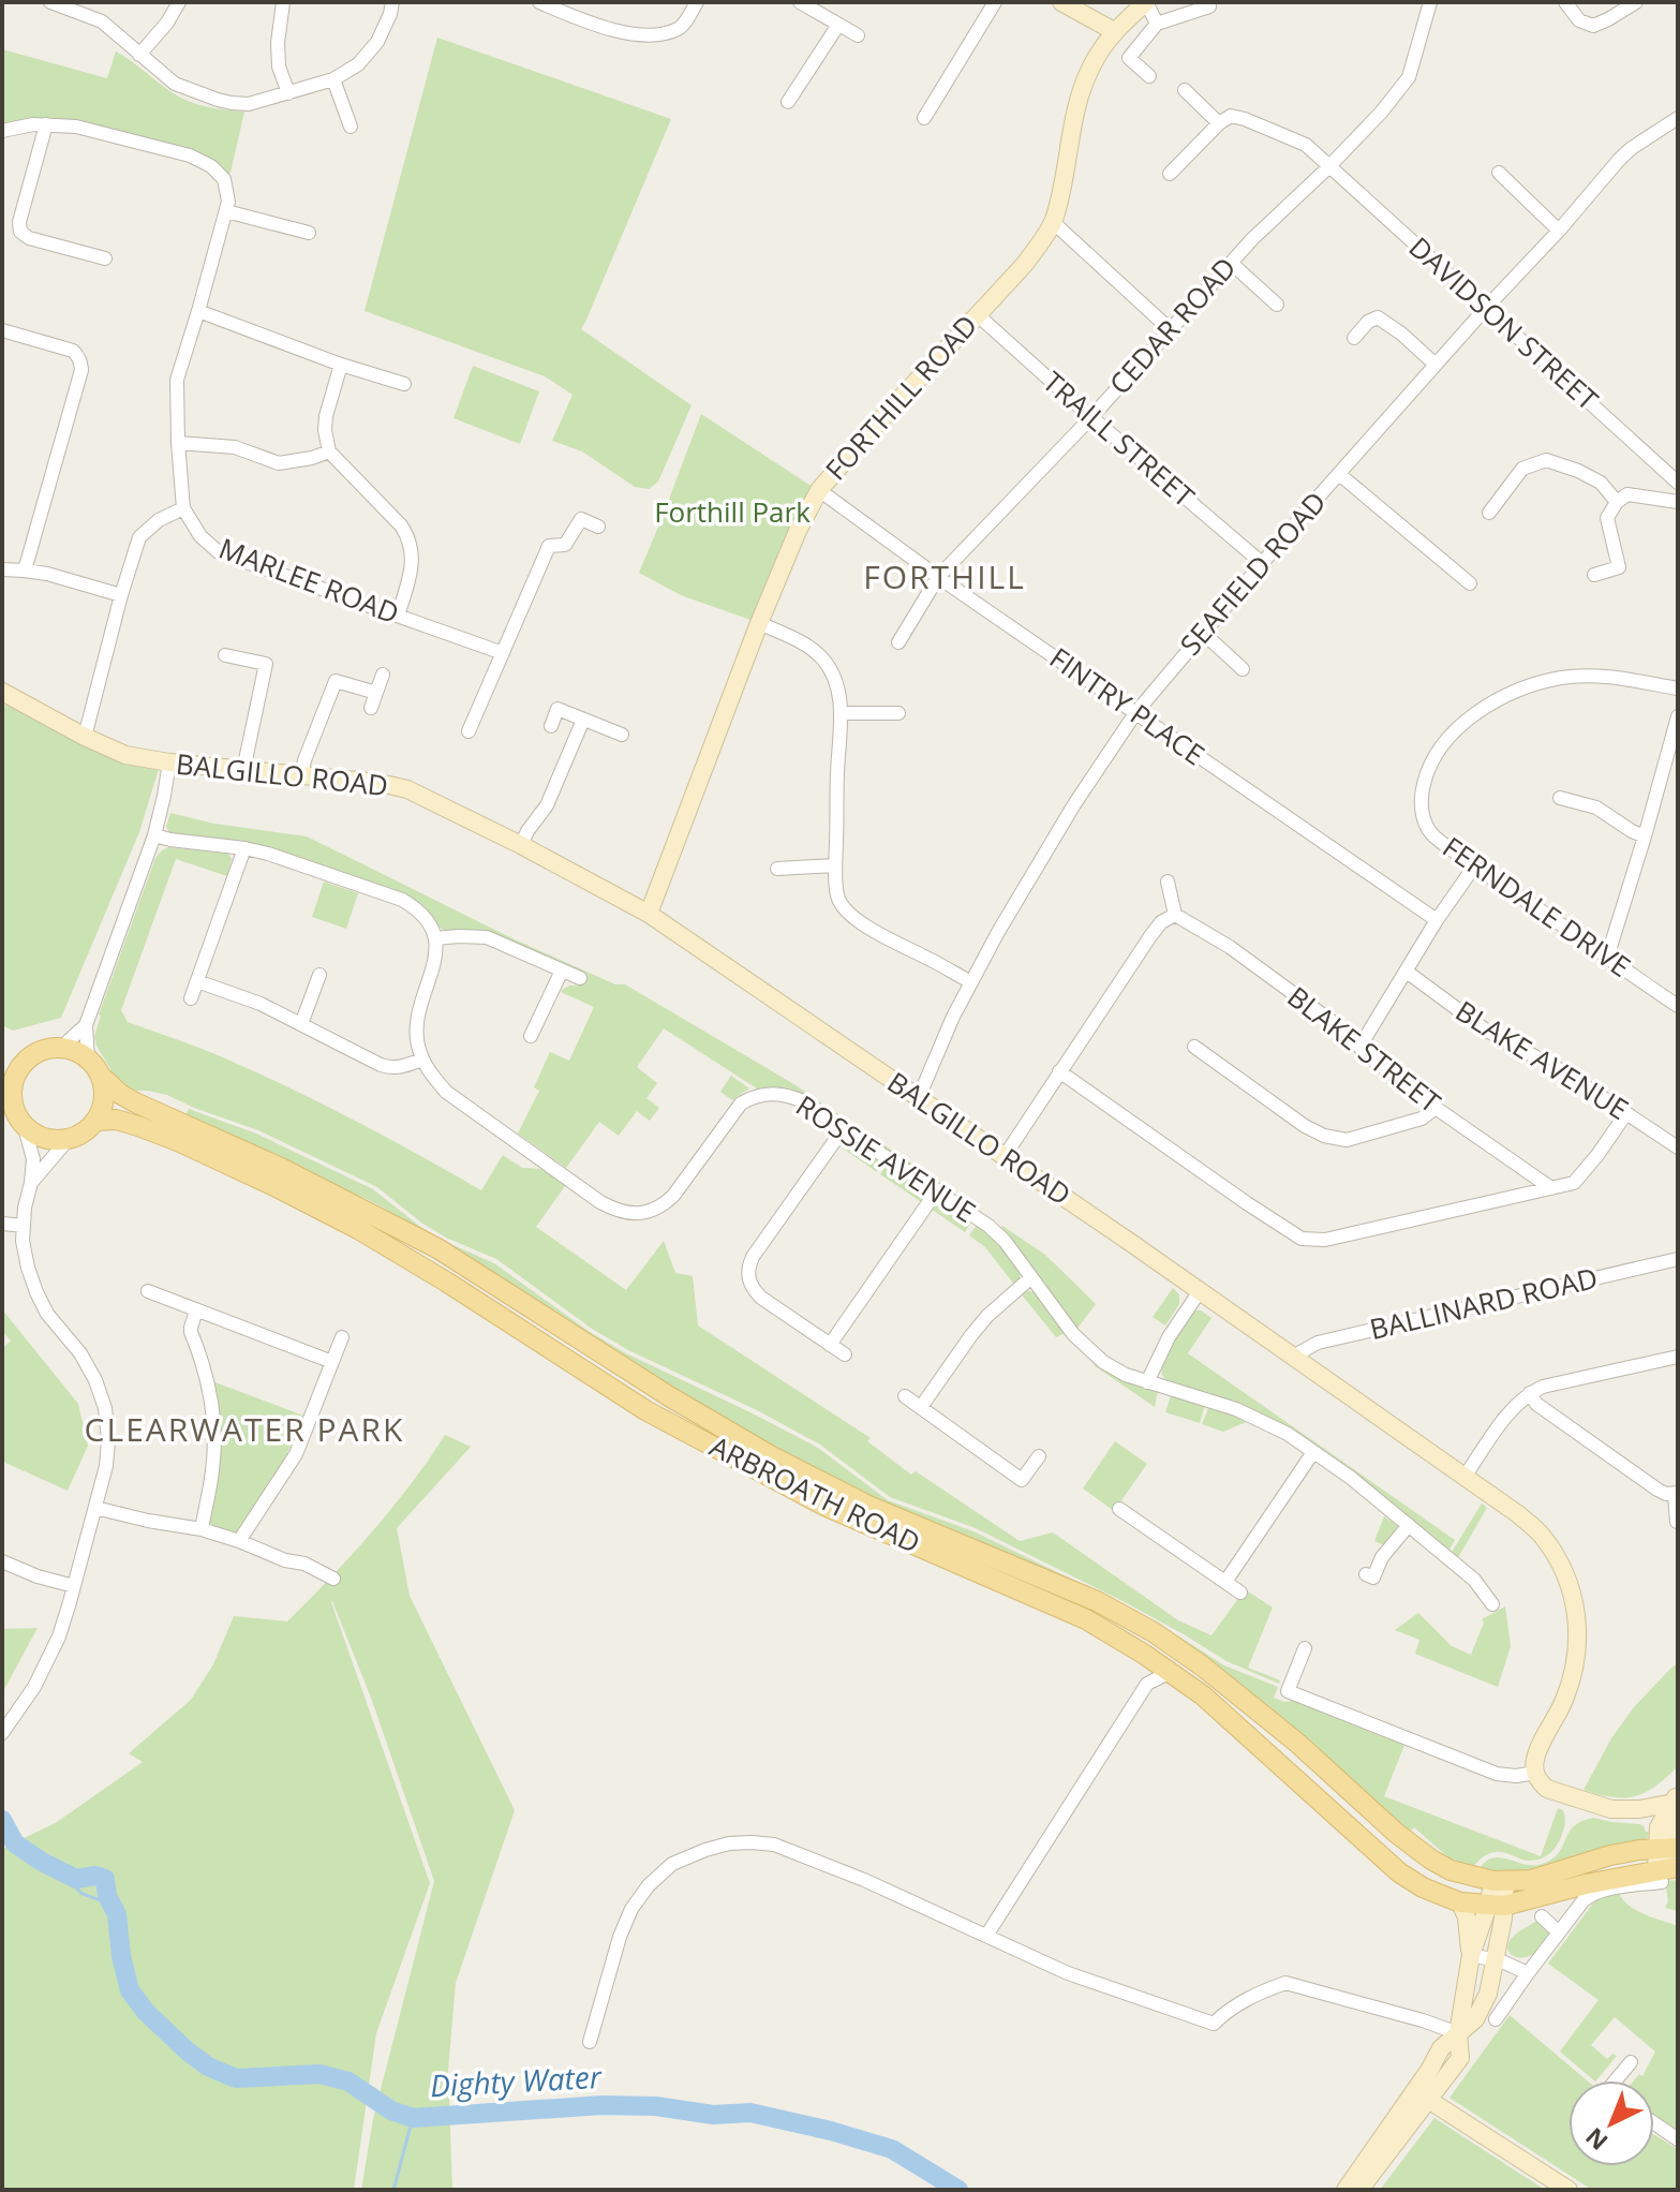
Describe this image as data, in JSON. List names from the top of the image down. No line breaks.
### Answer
{"streets":{"main road":["ARBROATH ROAD"],"street":["DAVIDSON STREET","CEDAR ROAD","FORTHILL ROAD","TRAILL STREET","SEAFIELD ROAD","MARLEE ROAD","FINTRY PLACE","BALGILLO ROAD","FERNDALE DRIVE","BLAKE STREET","BLAKE AVENUE","ROSSIE AVENUE","BALLINARD ROAD"]},"crossings":[["DAVIDSON STREET","CEDAR ROAD"],["DAVIDSON STREET","SEAFIELD ROAD"],["CEDAR ROAD","TRAILL STREET"],["CEDAR ROAD","FINTRY PLACE"],["FORTHILL ROAD","TRAILL STREET"],["FORTHILL ROAD","FINTRY PLACE"],["FORTHILL ROAD","BALGILLO ROAD"],["TRAILL STREET","SEAFIELD ROAD"],["SEAFIELD ROAD","FINTRY PLACE"],["SEAFIELD ROAD","BALGILLO ROAD"],["BALGILLO ROAD","BALLINARD ROAD"]],"districts":["FORTHILL","CLEARWATER PARK"],"water":["Dighty Water"],"parks":["Forthill Park"],"north":"bottom left"}
